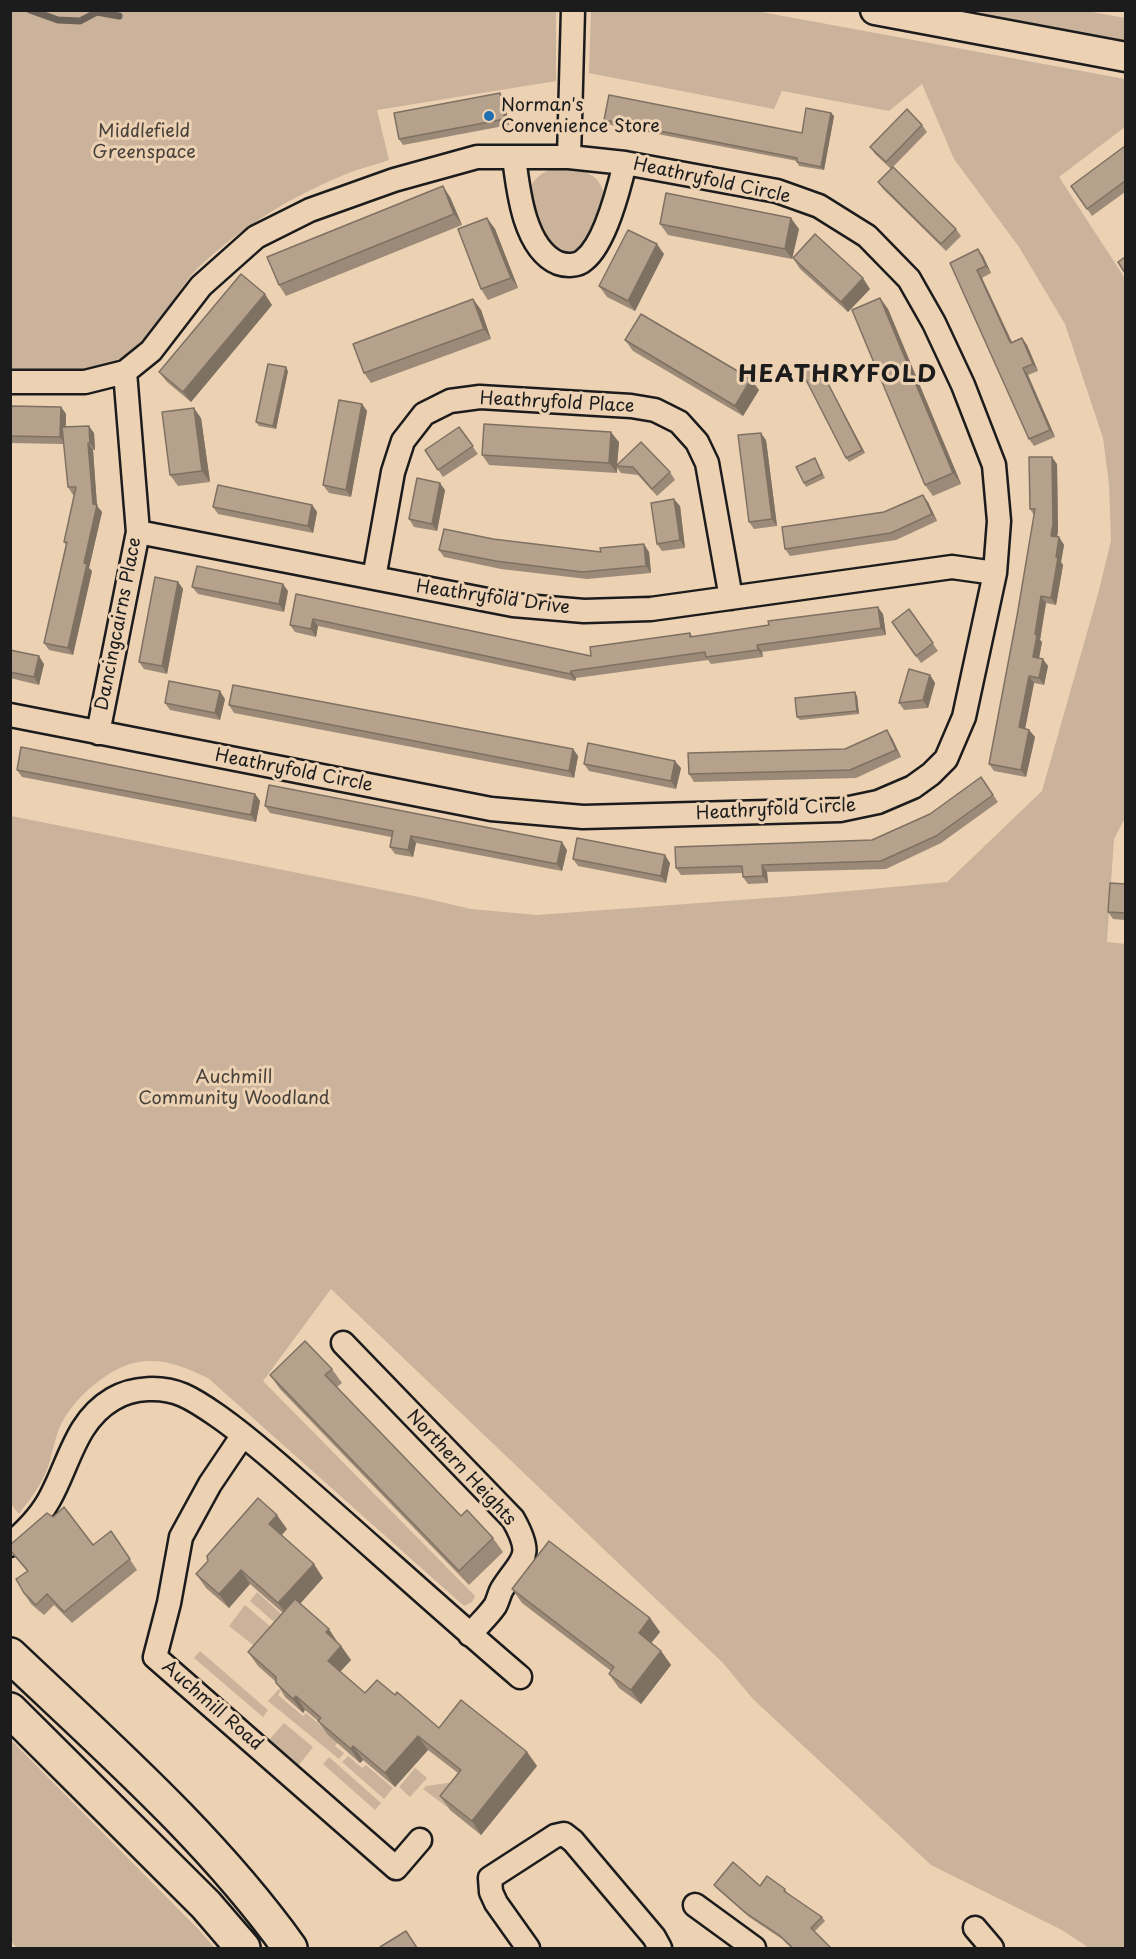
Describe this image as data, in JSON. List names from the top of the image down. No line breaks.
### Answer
{"streets":{"street":["Heathryfold Circle","Heathryfold Place","Heathryfold Drive","Dancingcairns Place","Northern Heights","Auchmill Road"]},"crossings":[["Heathryfold Circle","Heathryfold Drive"],["Heathryfold Circle","Dancingcairns Place"],["Heathryfold Place","Heathryfold Drive"],["Heathryfold Drive","Dancingcairns Place"]],"districts":["HEATHRYFOLD"],"parks":["Middlefield Greenspace","Auchmill Community Woodland"],"places":["Norman's Convenience Store"]}
